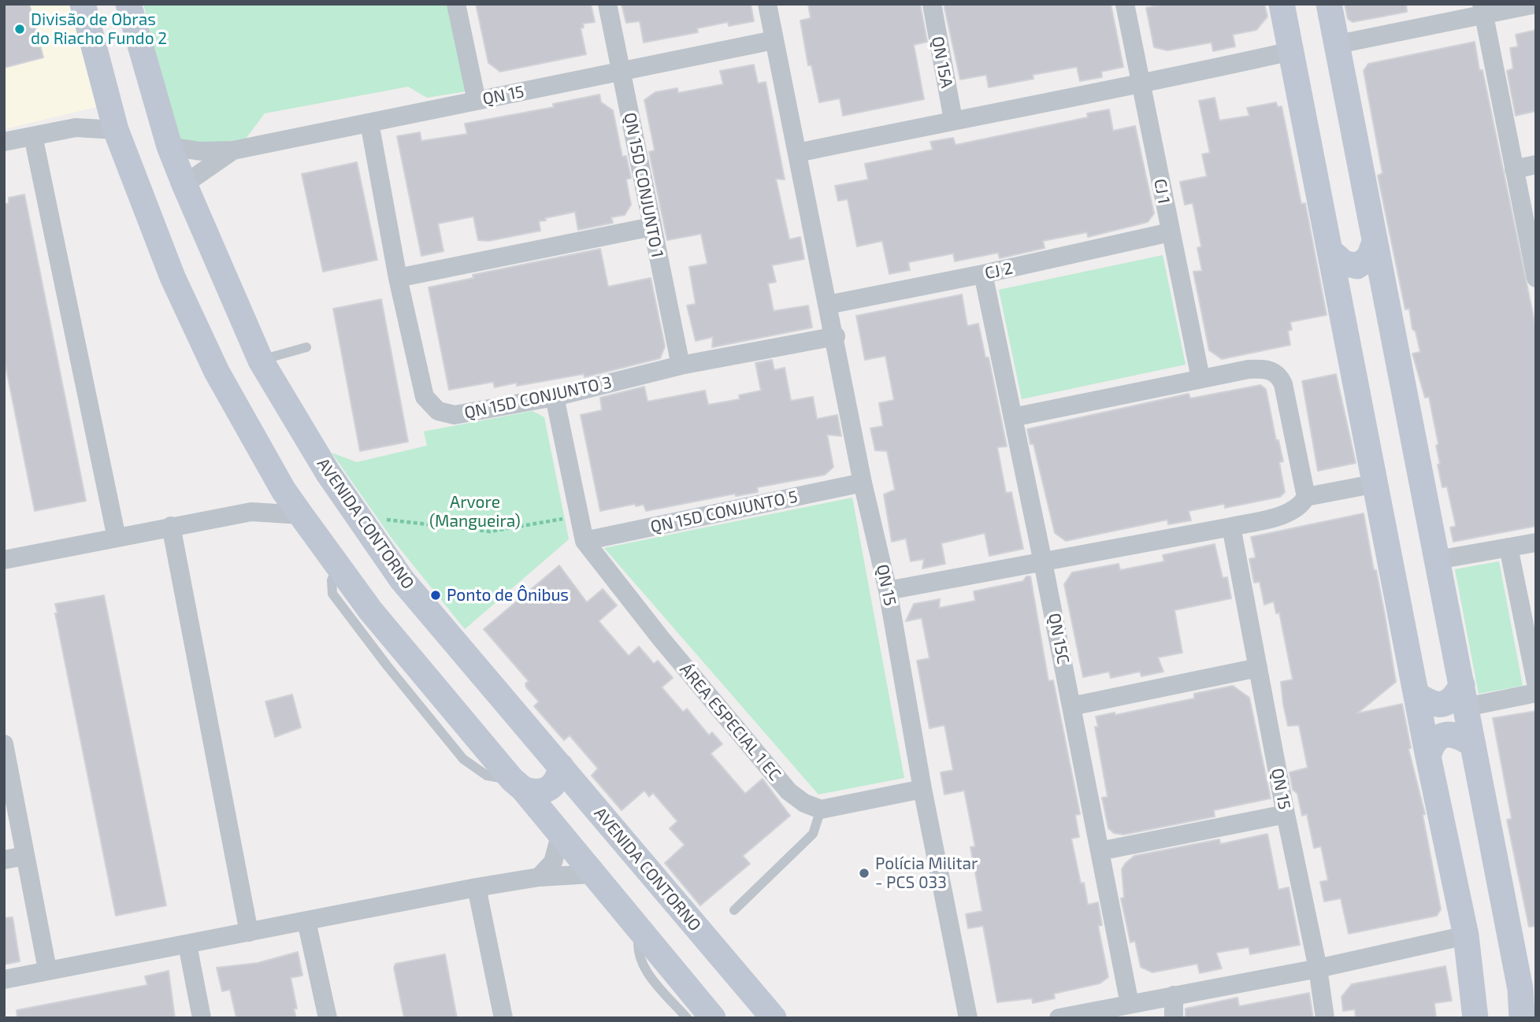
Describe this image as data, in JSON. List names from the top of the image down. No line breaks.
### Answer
{"streets":{"main road":["AVENIDA CONTORNO"],"street":["QN 15A","QN 15","QN 15D CONJUNTO 1","CJ 1","CJ 2","QN 15D CONJUNTO 3","QN 15D CONJUNTO 5","QN 15C","ÁREA ESPECIAL 1 EC"]},"crossings":[["QN 15","QN 15D CONJUNTO 1"],["QN 15","CJ 2"],["QN 15","QN 15D CONJUNTO 3"],["QN 15","QN 15D CONJUNTO 5"],["QN 15","AVENIDA CONTORNO"],["QN 15D CONJUNTO 1","QN 15D CONJUNTO 3"],["CJ 1","CJ 2"],["CJ 2","QN 15C"],["QN 15D CONJUNTO 5","ÁREA ESPECIAL 1 EC"]],"parks":["Arvore (Mangueira)"],"places":["Divisão de Obras do Riacho Fundo 2","Ponto de Ônibus","Polícia Militar - PCS 033"]}
